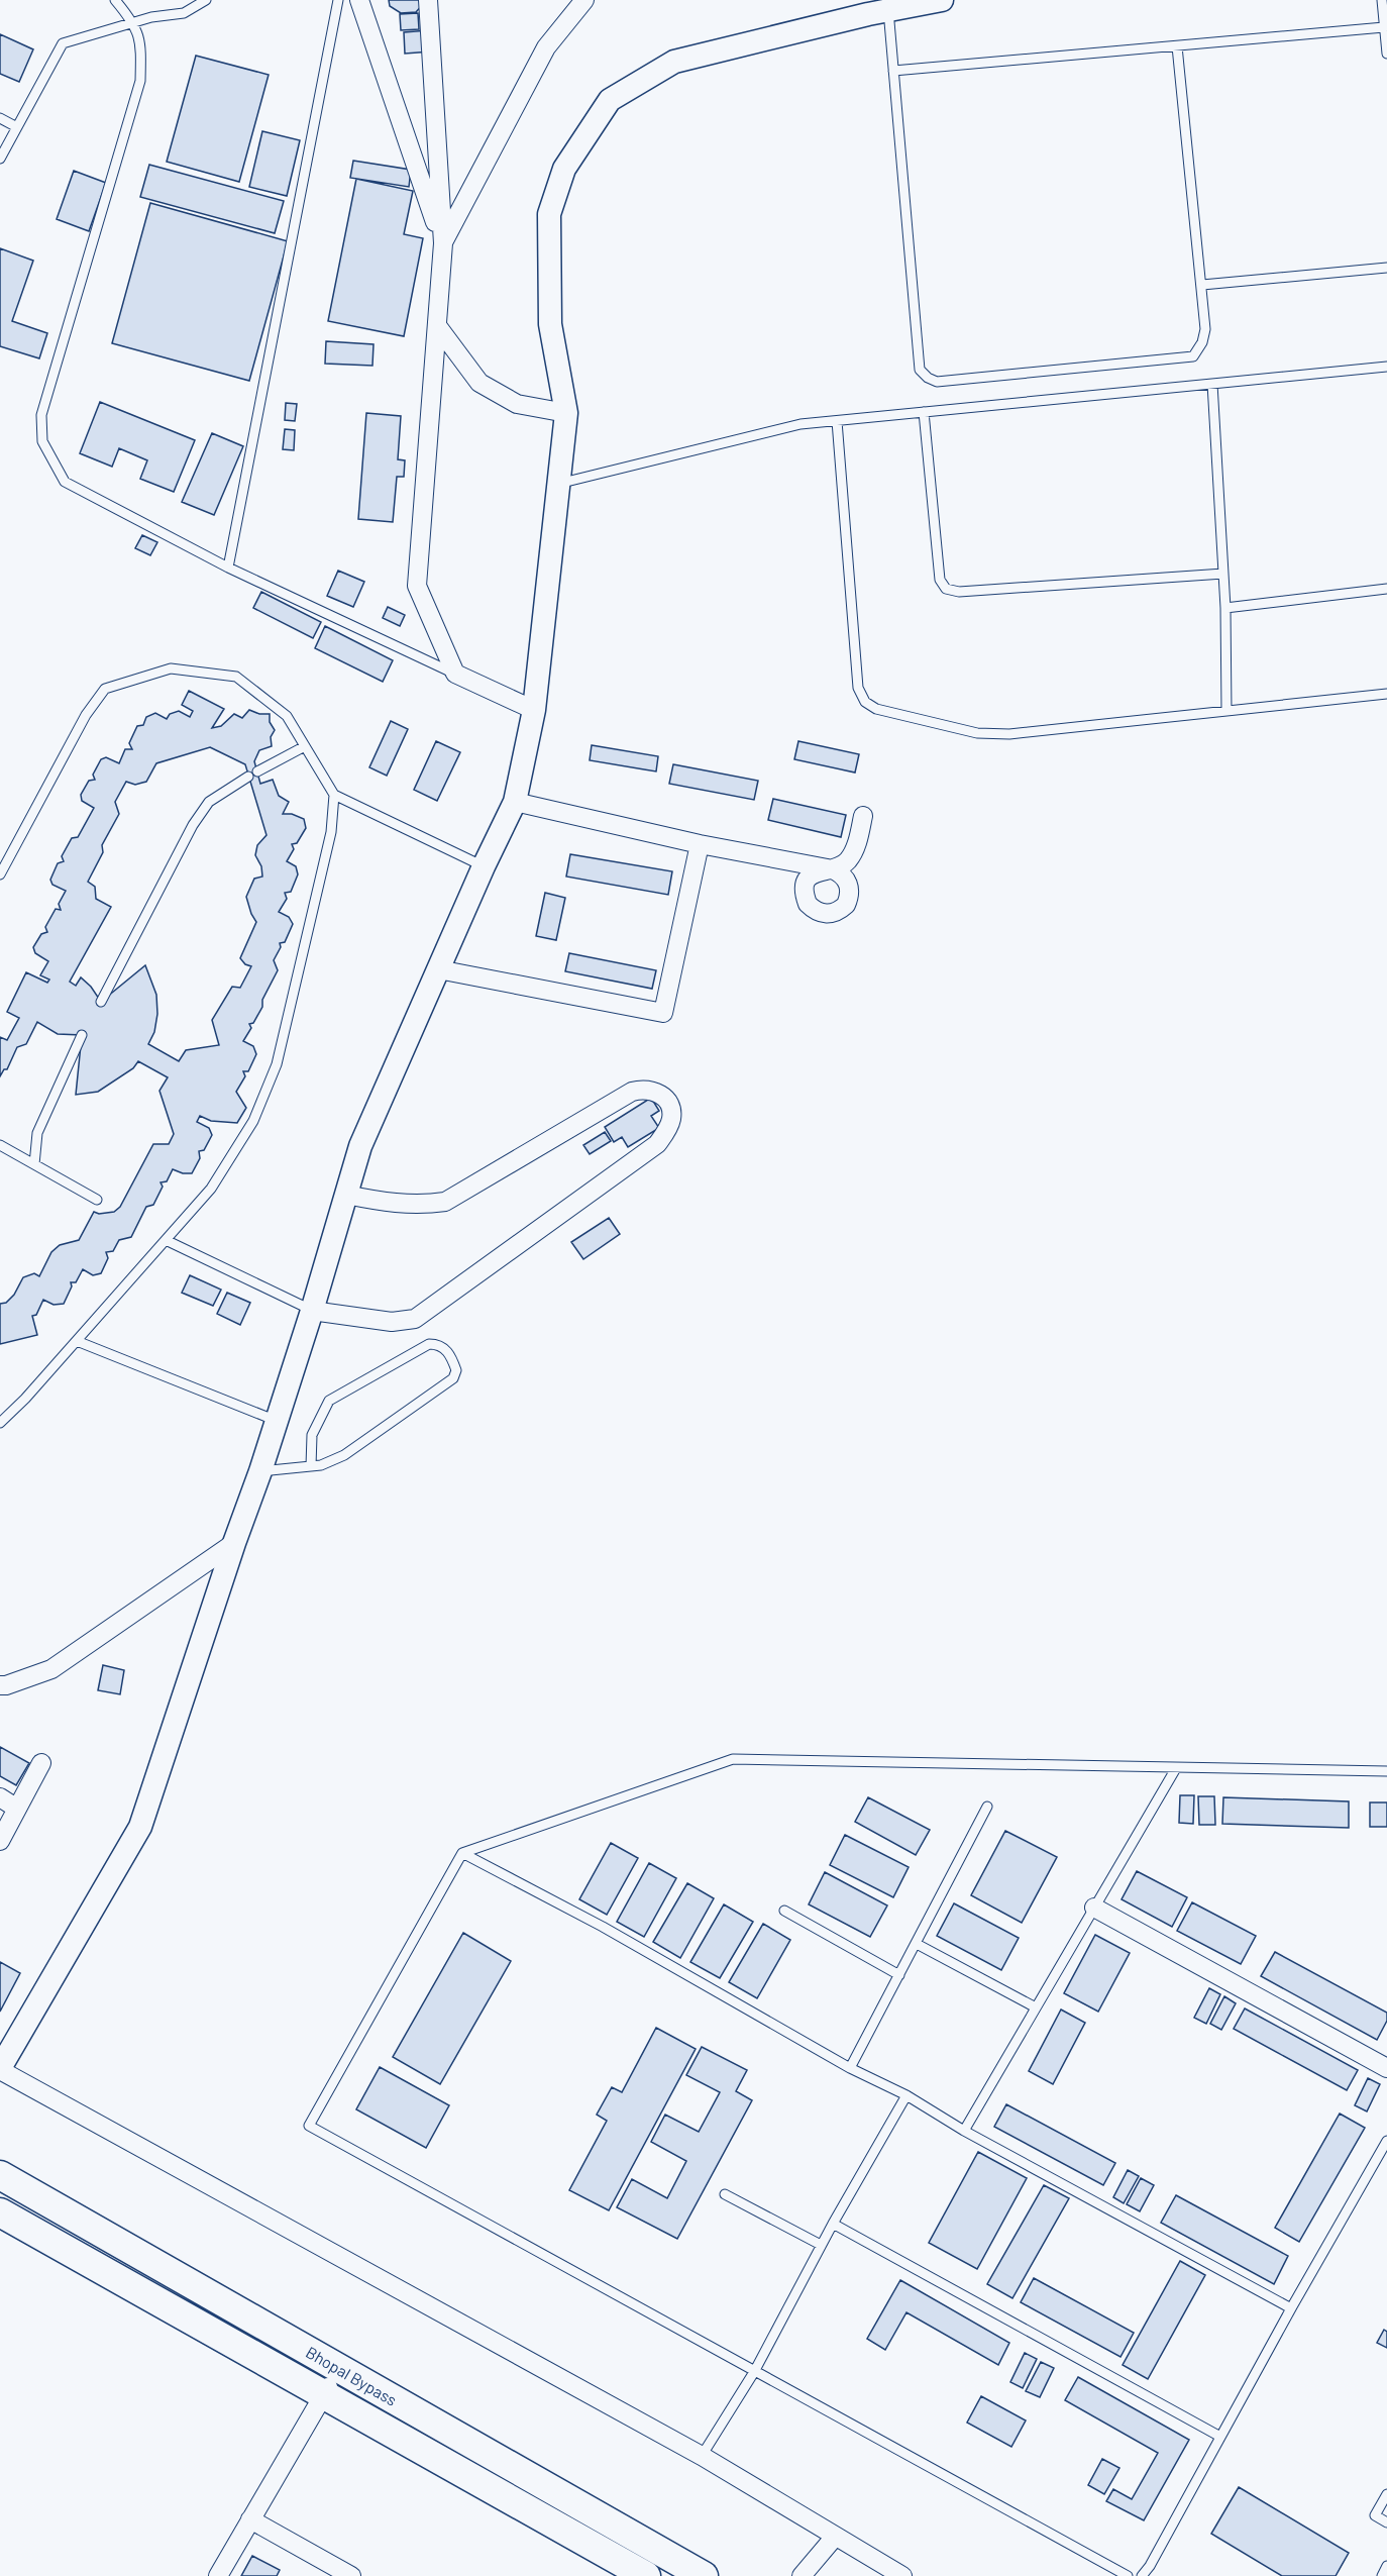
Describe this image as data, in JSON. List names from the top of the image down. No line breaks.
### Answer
{"streets":{"main road":["Bhopal Bypass"]}}
